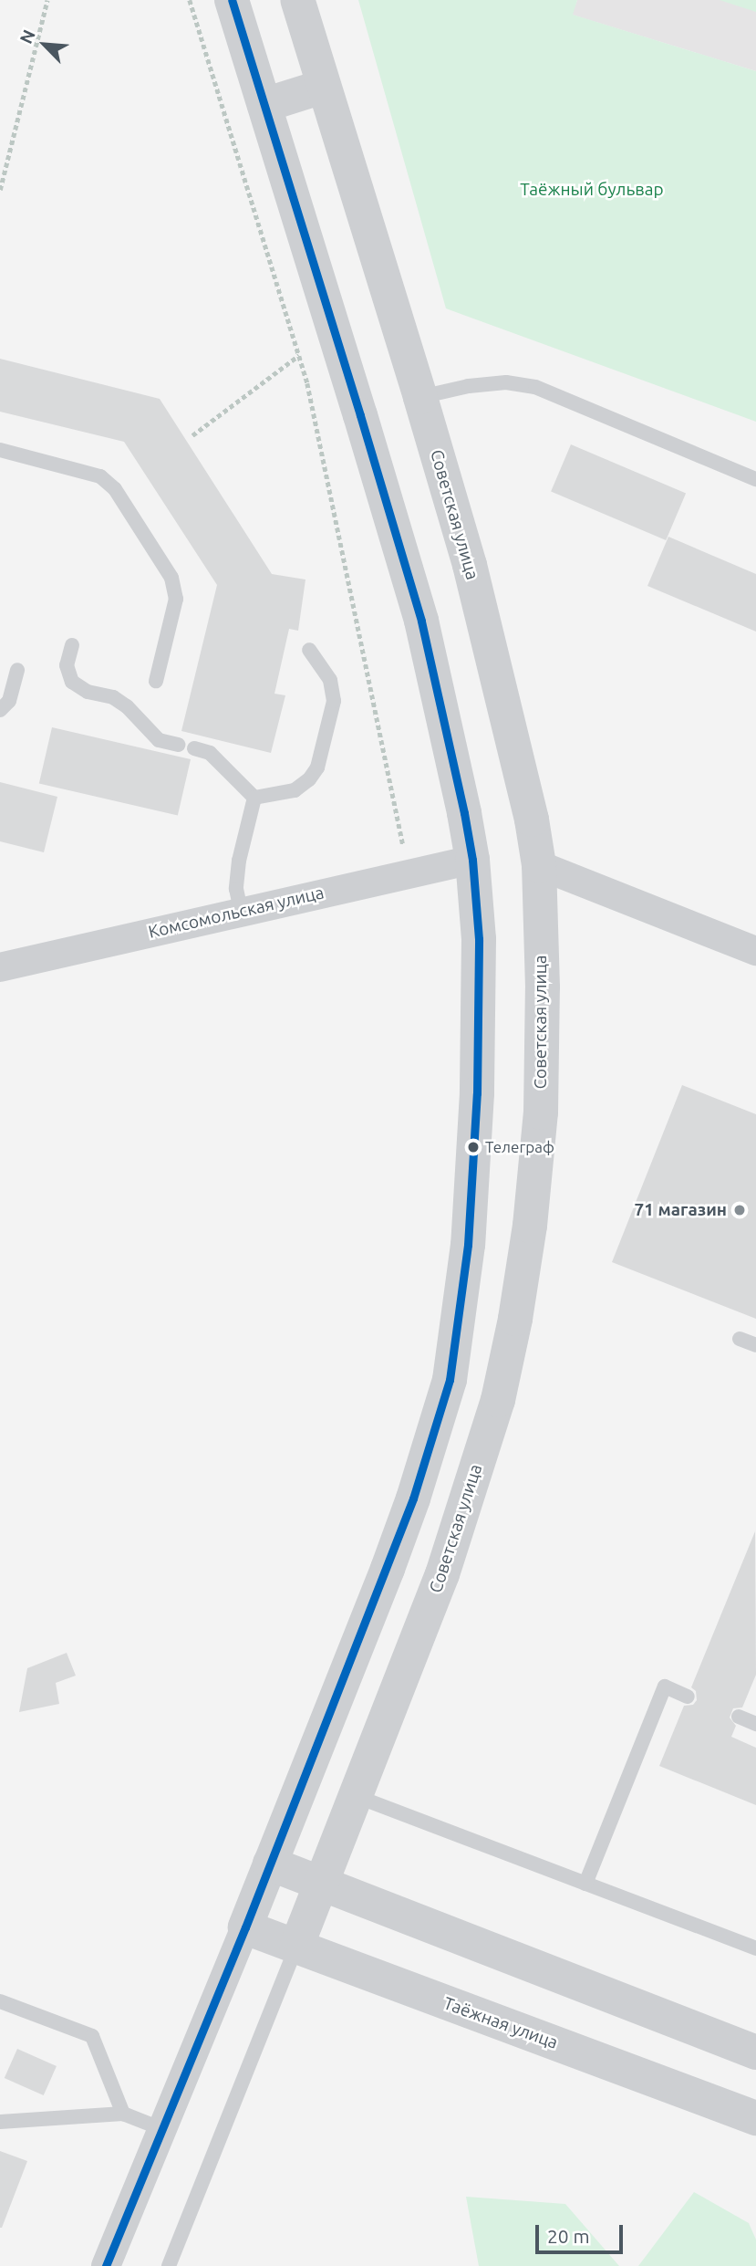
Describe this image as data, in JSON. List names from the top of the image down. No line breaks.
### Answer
{"streets":{"street":["Советская улица","Комсомольская улица","Таёжная улица"]},"crossings":[["Советская улица","Таёжная улица"]],"parks":["Таёжный бульвар"],"places":["Телеграф","71 магазин"],"scale_bar":"20 m","north":"top left"}
